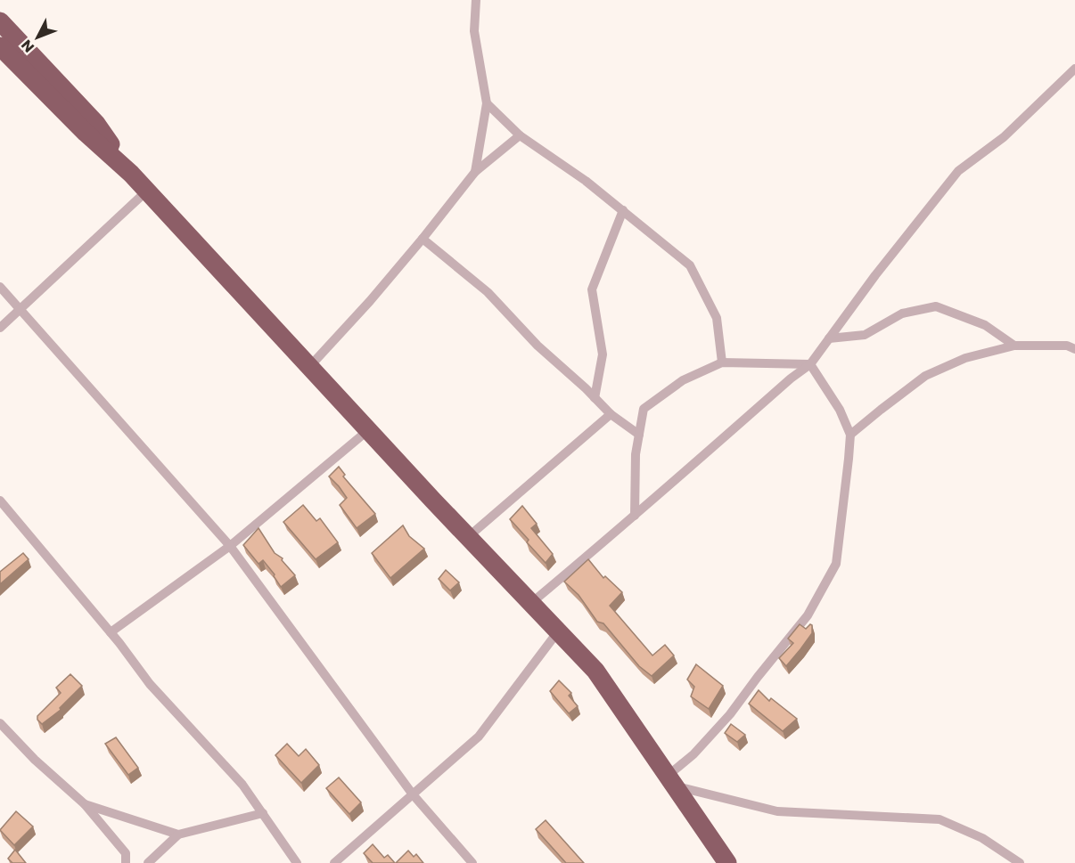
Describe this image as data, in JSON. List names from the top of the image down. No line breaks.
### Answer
{"north":"bottom left"}
